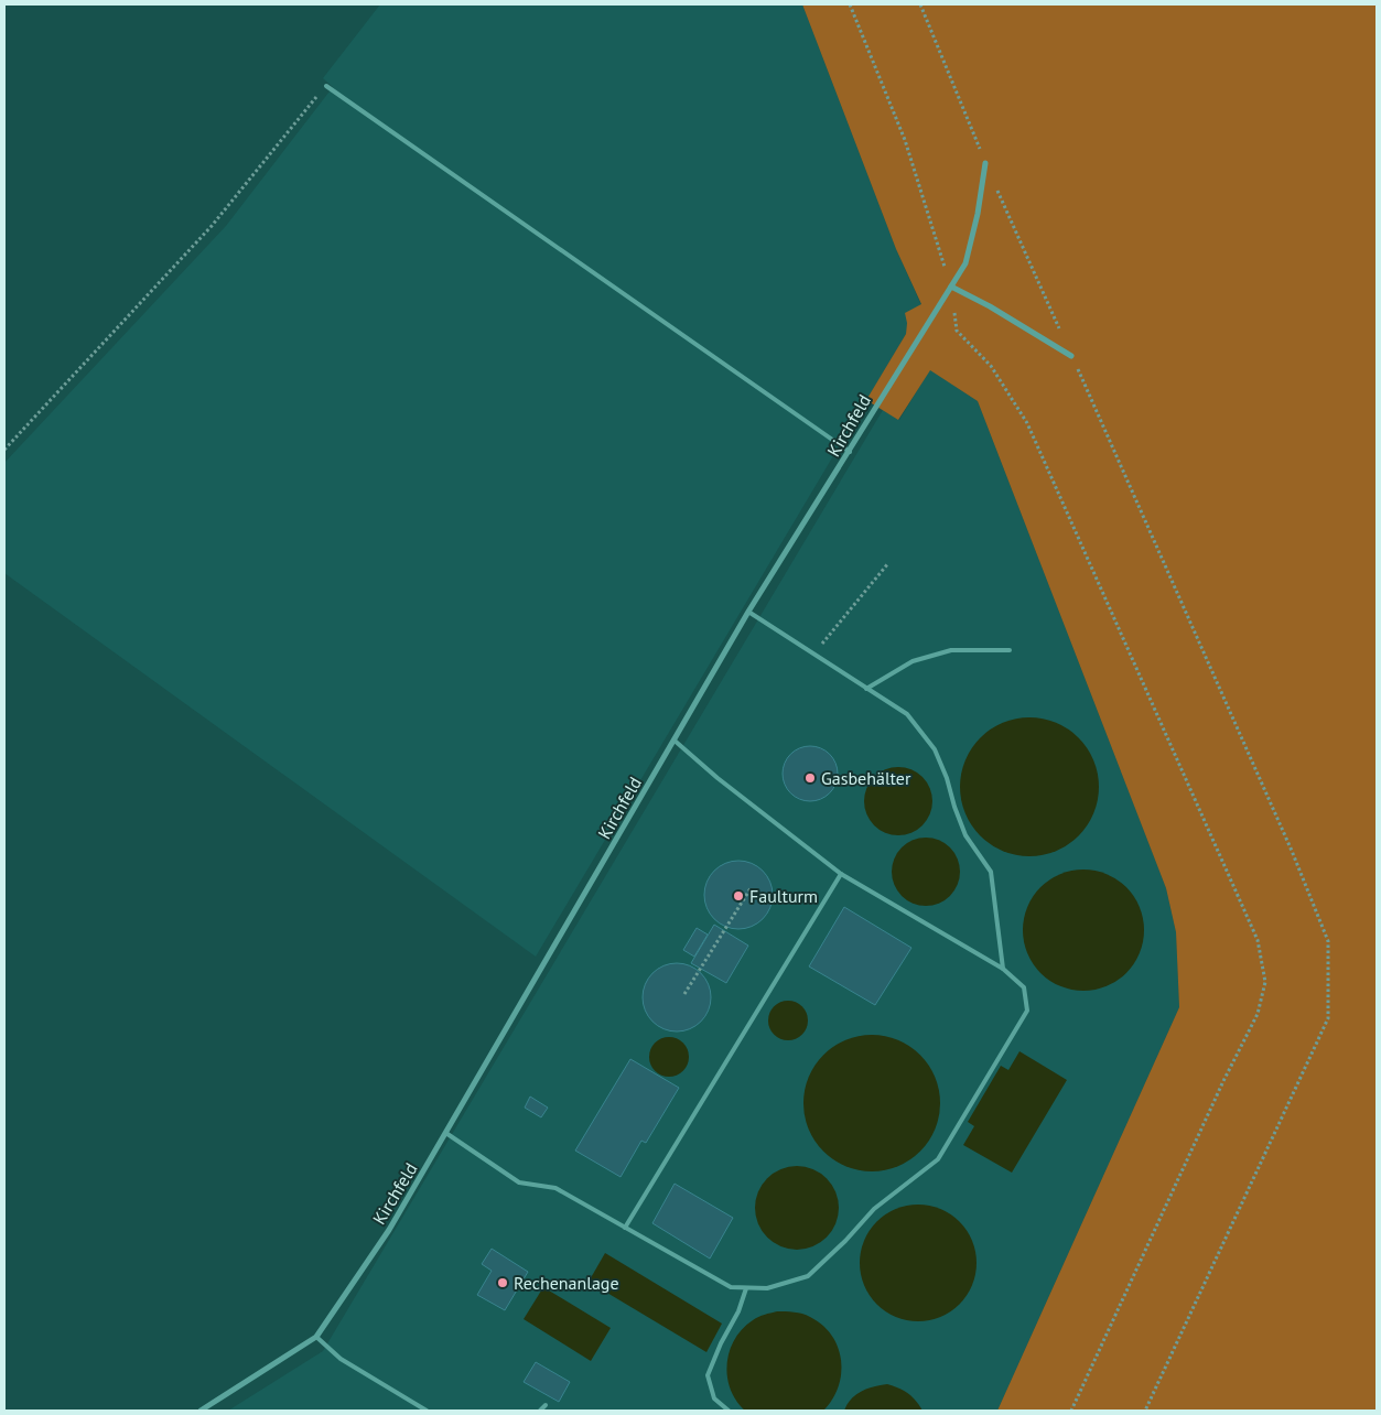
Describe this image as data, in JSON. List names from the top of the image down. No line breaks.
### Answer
{"streets":{"street":["Kirchfeld"]},"places":["Gasbehälter","Faulturm","Rechenanlage"]}
